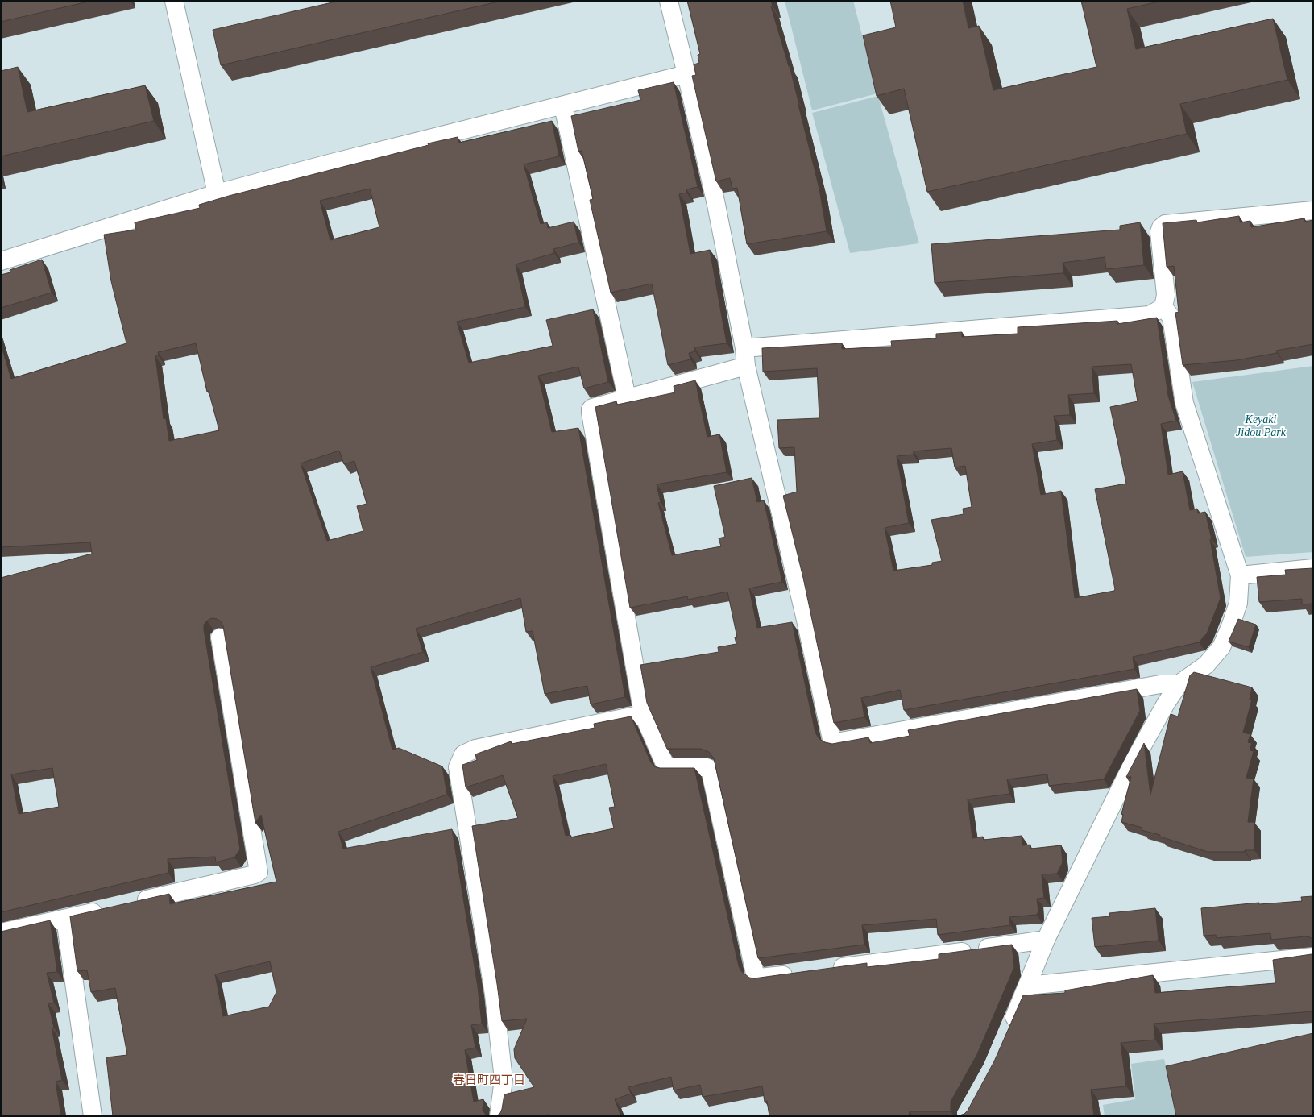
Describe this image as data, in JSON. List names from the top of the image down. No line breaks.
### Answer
{"districts":["春日町四丁目"],"parks":["Keyaki Jidou Park"]}
